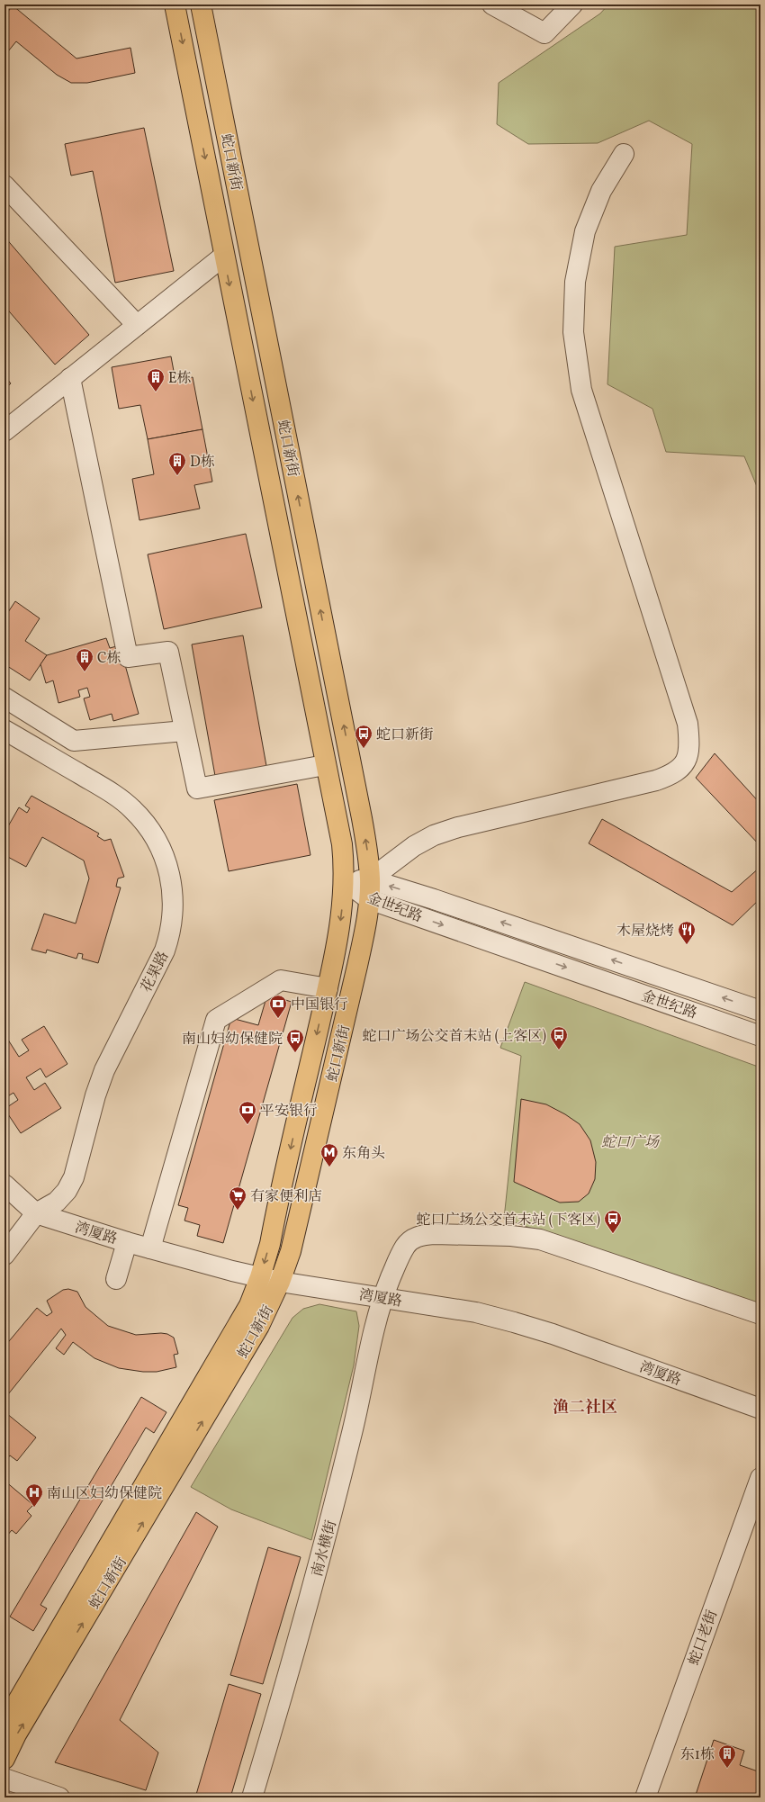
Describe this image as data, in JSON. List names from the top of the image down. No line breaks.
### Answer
{"streets":{"main road":["蛇口新街"],"street":["金世纪路","花果路","湾厦路","南水横街","蛇口老街"]},"crossings":[["蛇口新街","金世纪路"],["蛇口新街","湾厦路"],["花果路","湾厦路"],["湾厦路","南水横街"]],"districts":["渔二社区"],"parks":["蛇口广场"],"places":{"building":["E栋","D栋","C栋","东1栋"],"bus stop":["蛇口新街","蛇口广场公交首末站 (上客区)","南山妇幼保健院","蛇口广场公交首末站 (下客区)"],"restaurant":["木屋烧烤"],"bank":["中国银行","平安银行"],"metro station":["东角头"],"supermarket":["有家便利店"],"hospital":["南山区妇幼保健院"]}}
